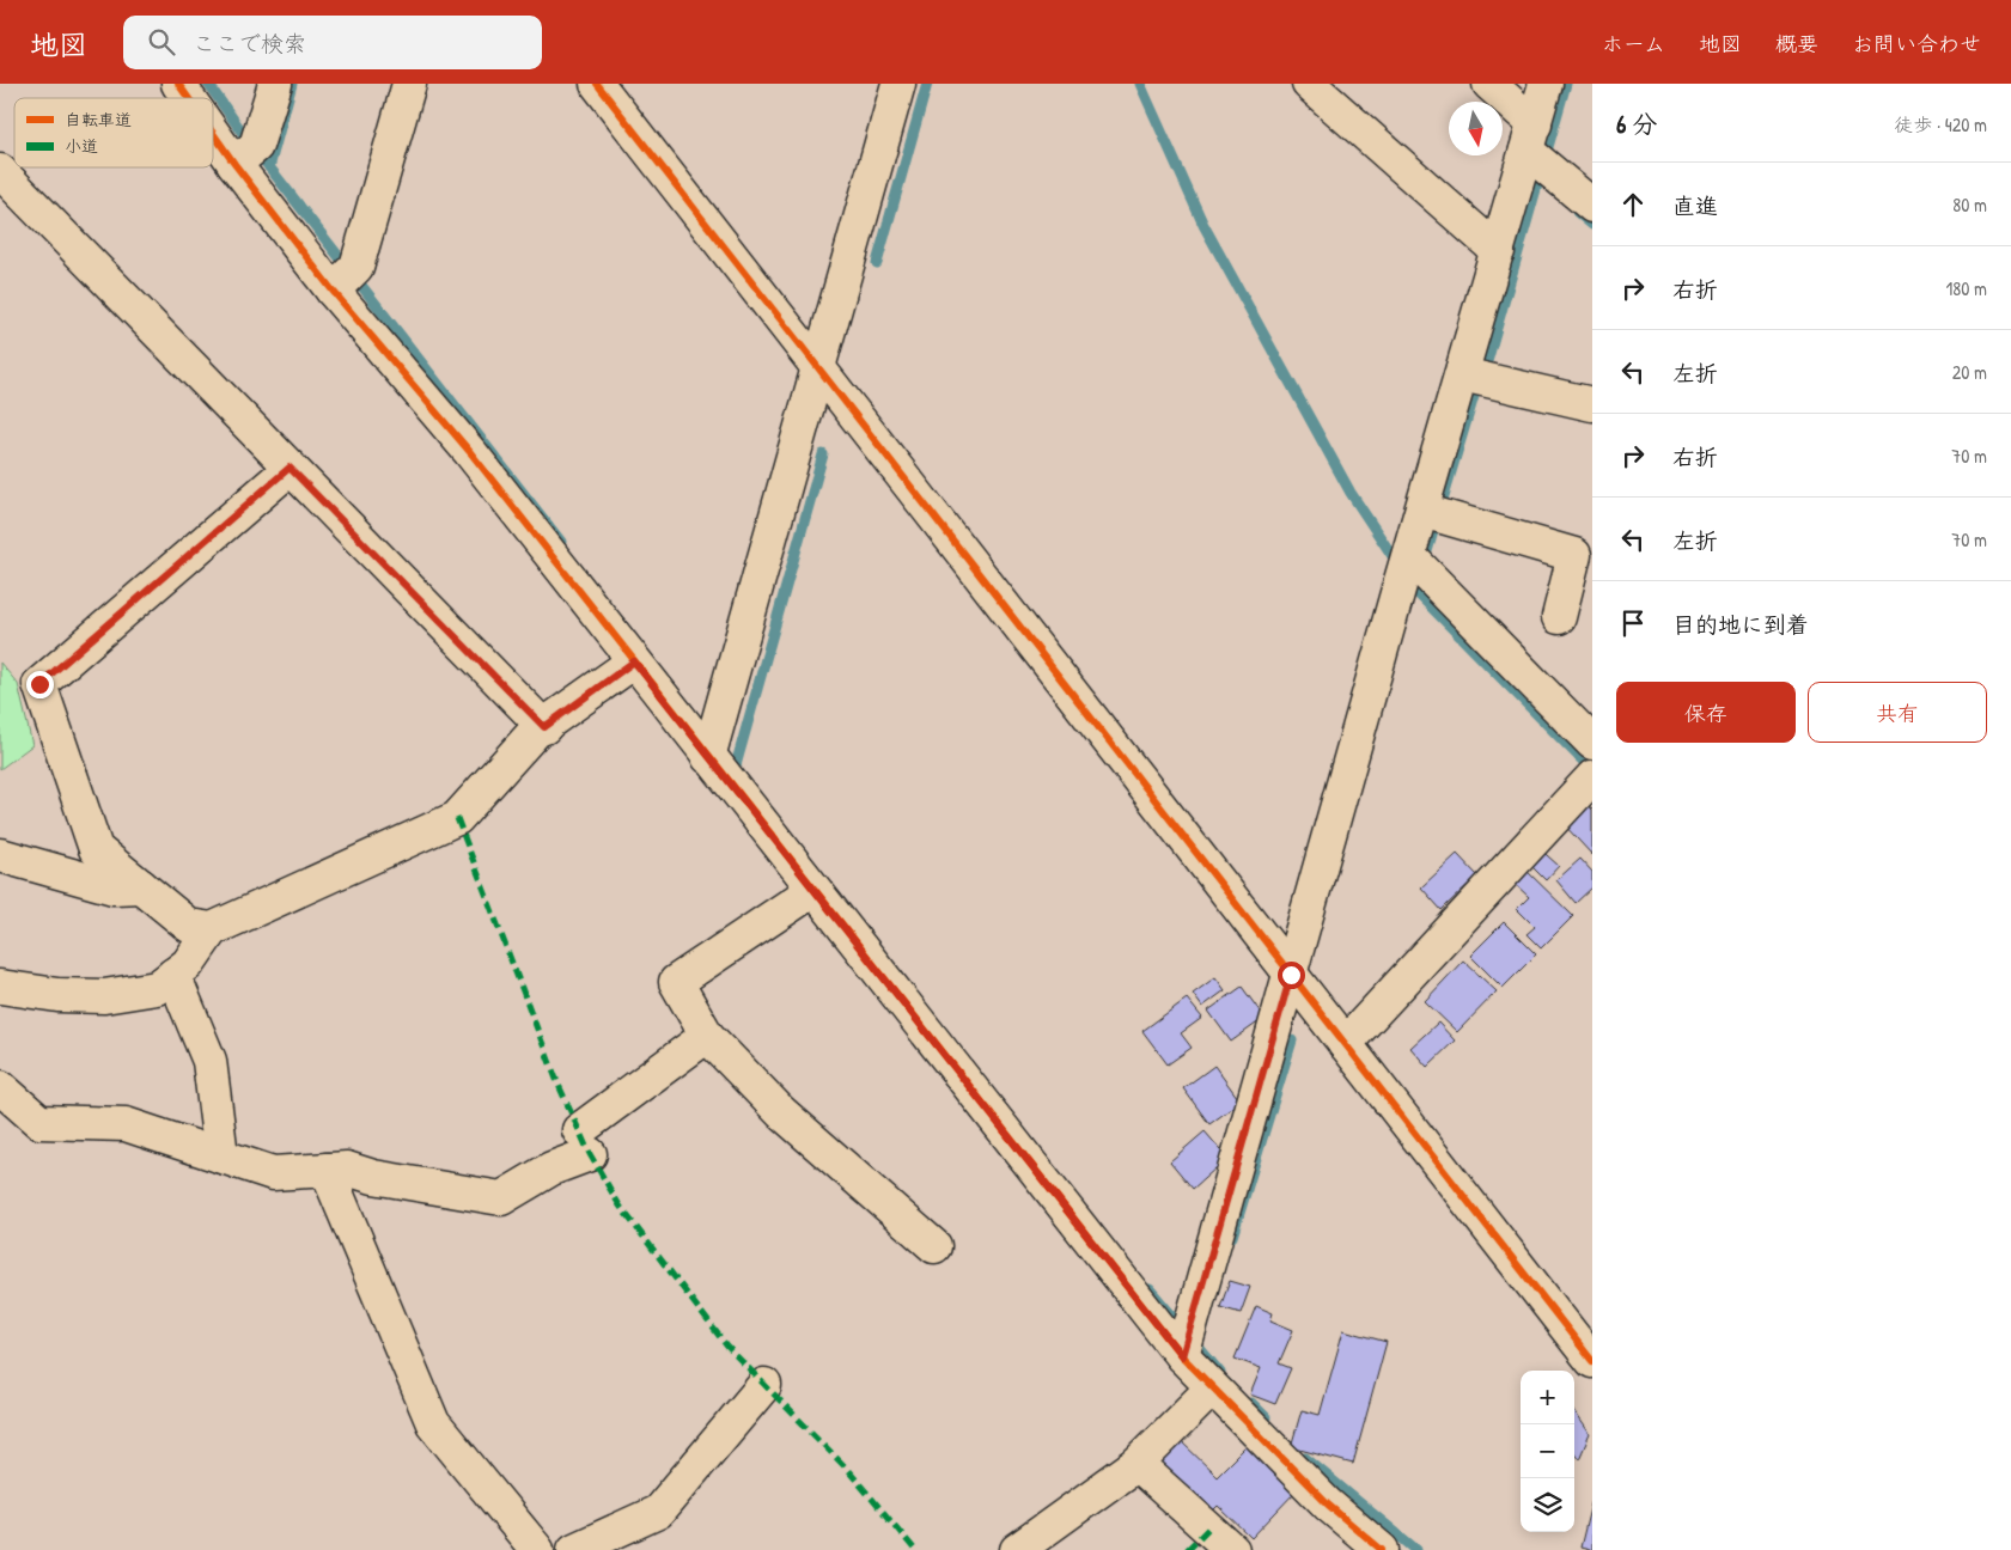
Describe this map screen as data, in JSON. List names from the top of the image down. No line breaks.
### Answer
{"legend":["自転車道","小道"],"north":"bottom","page":{"header":"地図","search":"ここで検索","nav":["ホーム","地図","概要","お問い合わせ"],"heading":["6 分","徒歩 · 420 m"],"list":[["直進","80 m"],["右折","180 m"],["左折","20 m"],["右折","70 m"],["左折","70 m"],"目的地に到着"],"buttons":["保存","共有"],"map_buttons":["+","−"]}}
